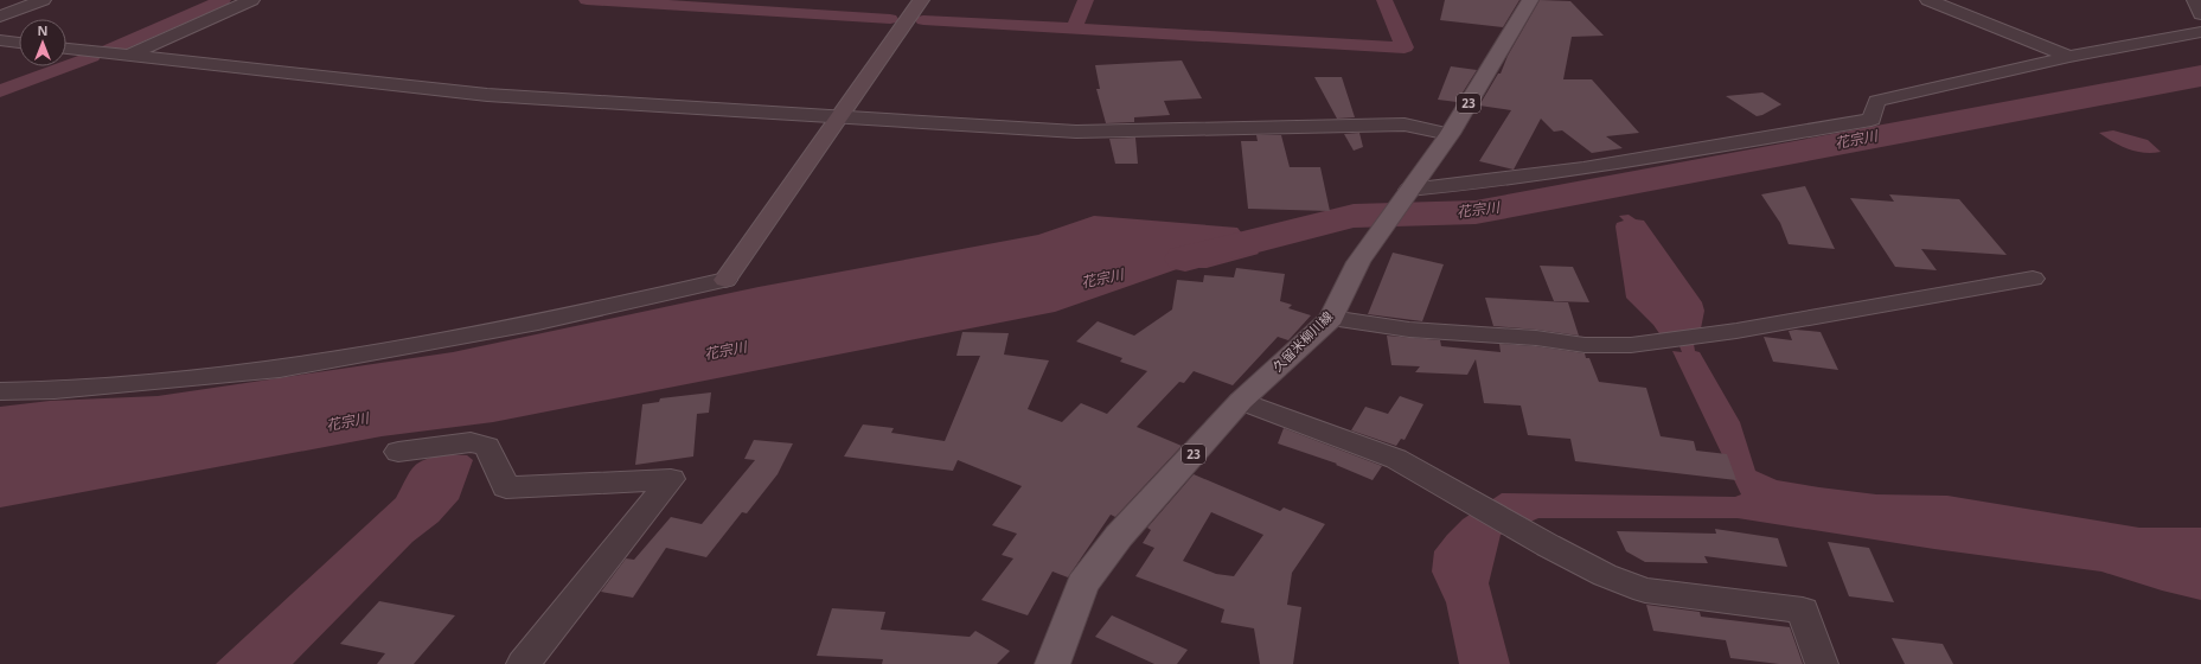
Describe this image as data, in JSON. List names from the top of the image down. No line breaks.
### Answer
{"streets":{"main road":["23","久留米柳川線"]},"water":["花宗川"],"north":"top"}
